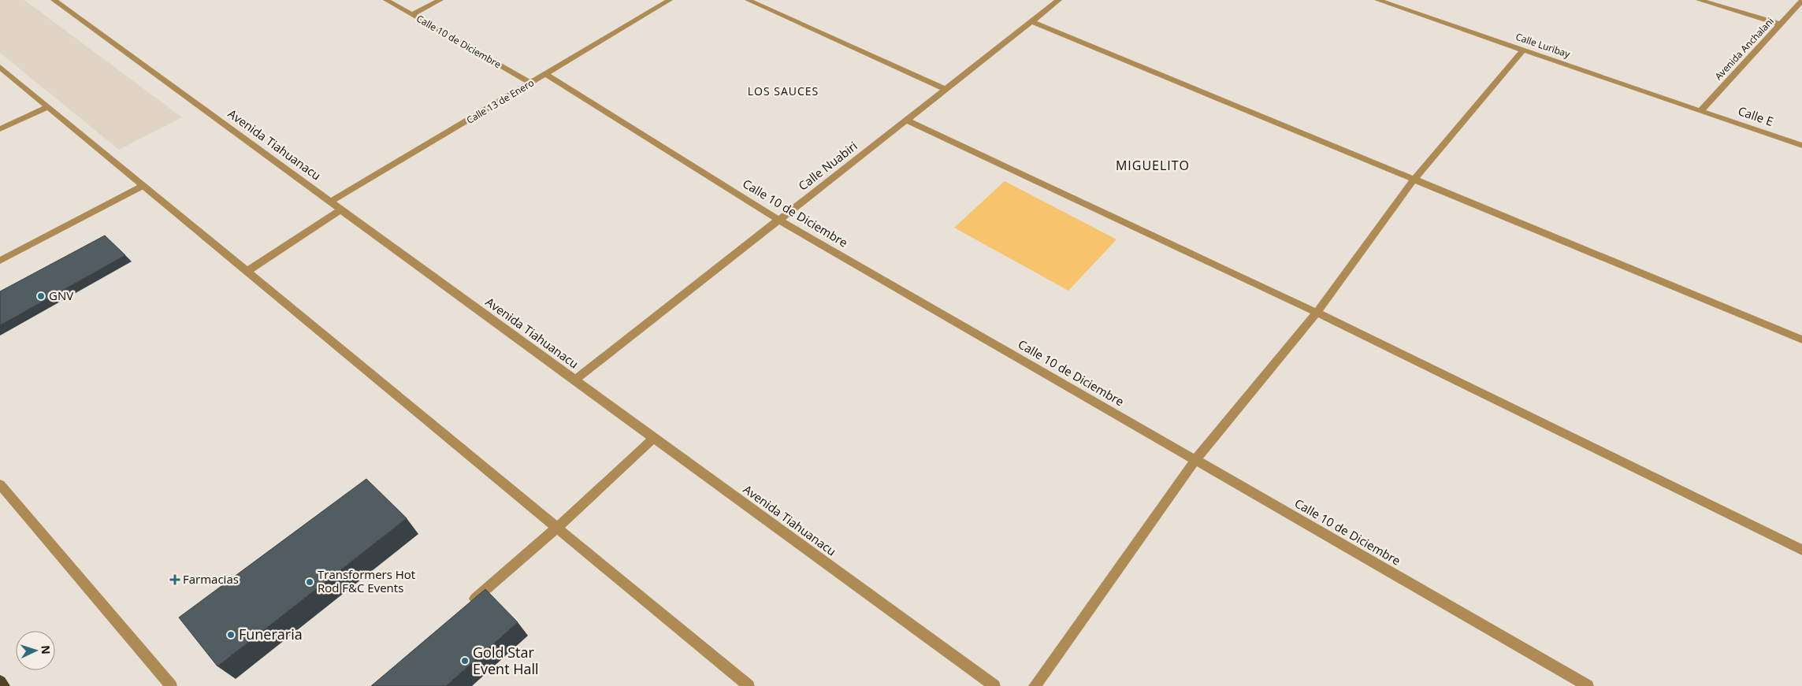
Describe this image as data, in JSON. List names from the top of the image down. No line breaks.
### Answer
{"streets":{"street":["Calle 10 de Diciembre","Calle Luribay","Avenida Anchalani","Calle 13 de Enero","Calle E","Avenida Tiahuanacu","Calle Nuabiri"]},"crossings":[["Calle 10 de Diciembre","Calle 13 de Enero"],["Calle 10 de Diciembre","Calle Nuabiri"],["Calle Luribay","Avenida Anchalani"],["Calle Luribay","Calle E"],["Avenida Anchalani","Calle E"],["Calle 13 de Enero","Avenida Tiahuanacu"],["Avenida Tiahuanacu","Calle Nuabiri"]],"districts":["LOS SAUCES","MIGUELITO"],"places":{"other":["GNV","Transformers Hot Rod F&C Events","Funeraria","Gold Star Event Hall"],"health":["Farmacias"]},"north":"right"}
